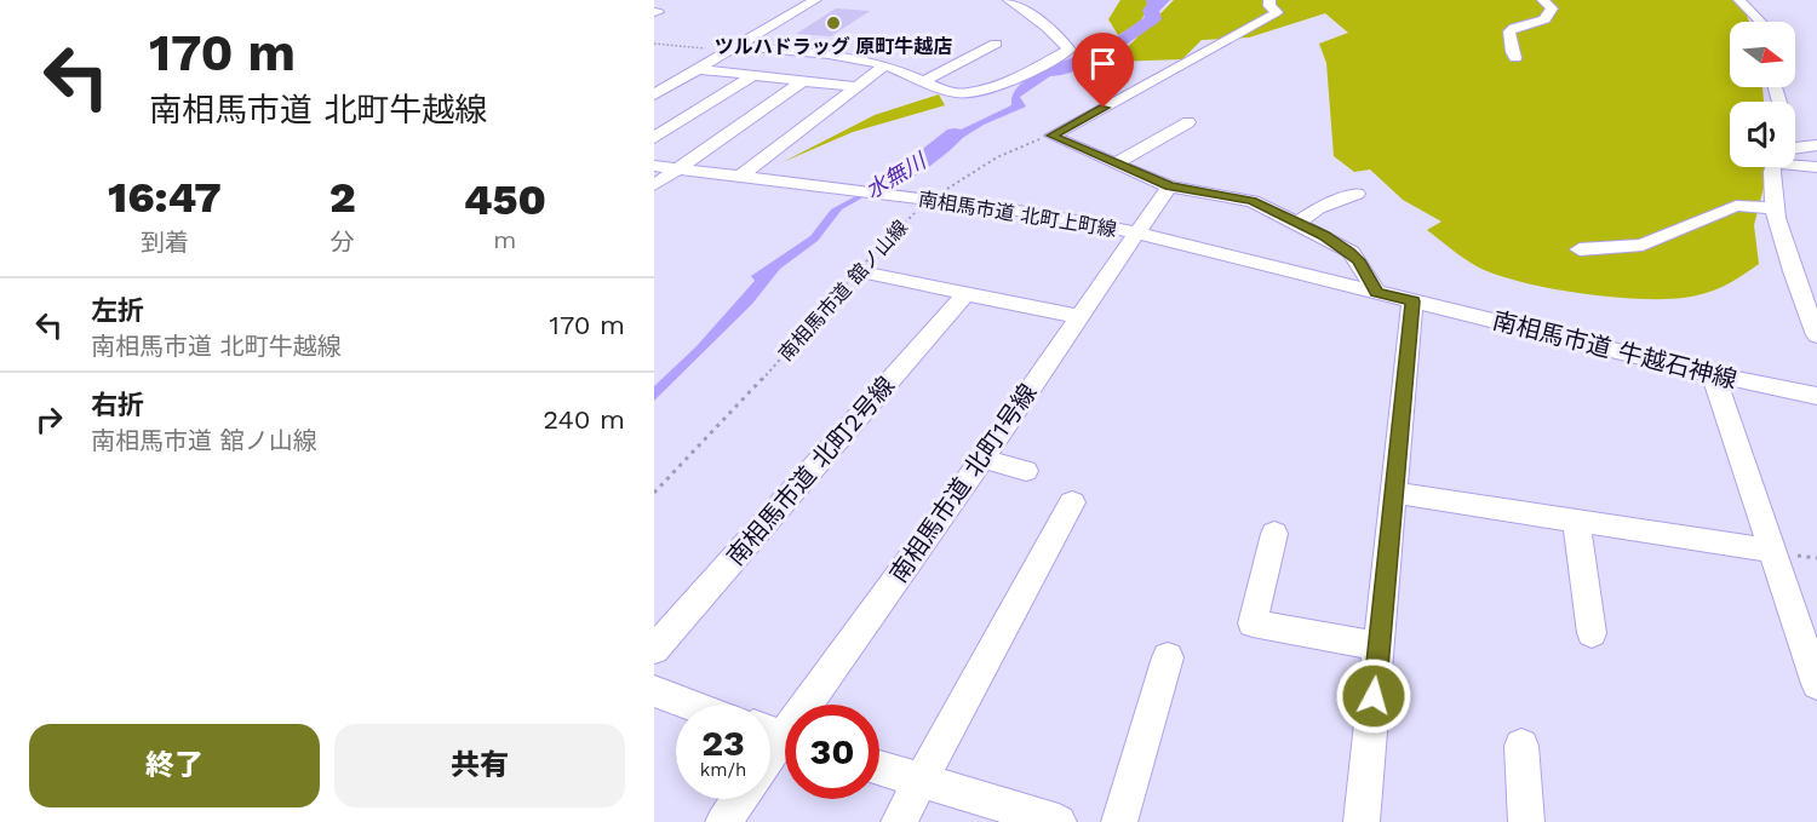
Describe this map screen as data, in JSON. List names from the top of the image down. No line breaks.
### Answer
{"streets":{"street":["南相馬市道 北町上町線","南相馬市道 牛越石神線","南相馬市道 北町2号線","南相馬市道 北町1号線"],"path":["南相馬市道 舘ノ山線"]},"crossings":[["南相馬市道 北町上町線","南相馬市道 舘ノ山線"],["南相馬市道 北町上町線","南相馬市道 牛越石神線"],["南相馬市道 北町上町線","南相馬市道 北町1号線"]],"water":["水無川"],"places":["ツルハドラッグ 原町牛越店"],"north":"right","page":{"turn":["170 m","南相馬市道 北町牛越線"],"eta":["16:47","到着","2","分","450","m"],"list":[{"name":"左折","note":"南相馬市道 北町牛越線","value":"170 m"},{"name":"右折","note":"南相馬市道 舘ノ山線","value":"240 m"}],"speed":"23 km/h","limit":"30","buttons":["終了","共有"]}}
